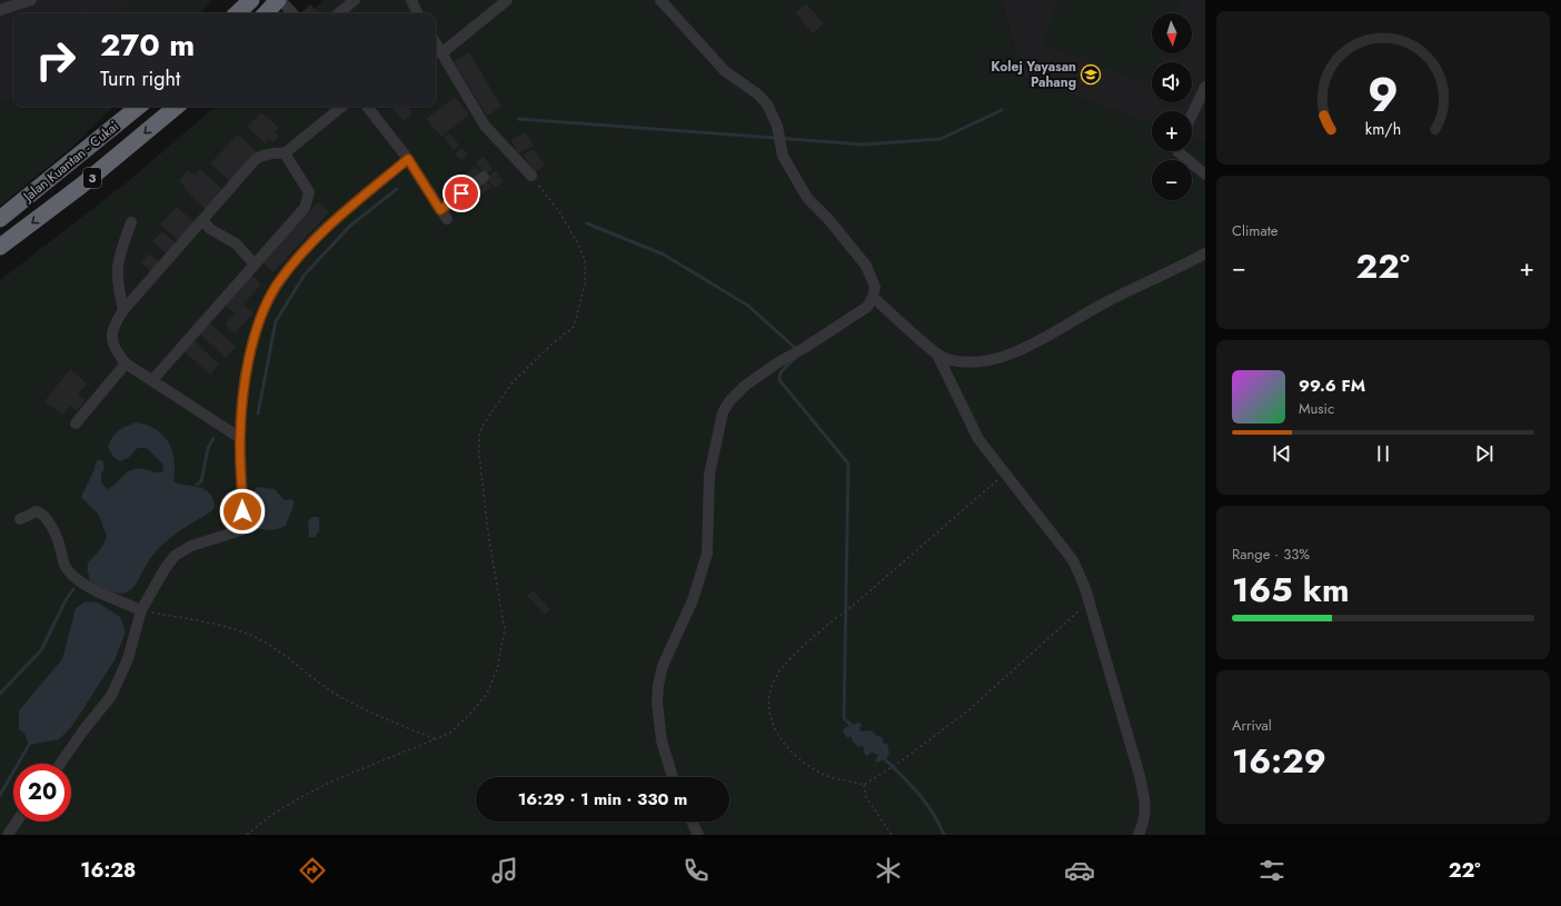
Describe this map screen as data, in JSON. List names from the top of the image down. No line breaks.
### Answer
{"streets":{"highway":["Jalan Kuantan - Cukai","3"]},"places":{"school or university":["Kolej Yayasan Pahang"]},"north":"bottom","page":{"map_buttons":["+","−"],"turn":["270 m","Turn right"],"tile":["Climate",["Range · 33%","165 km"],["Arrival","16:29"]],"heat":["−","22°","+"],"song":["99.6 FM","Music"],"limit":"20","trip":"16:29 · 1 min · 330 m","tabs":["16:28","22°"],"gauge":["9","km/h"]}}
